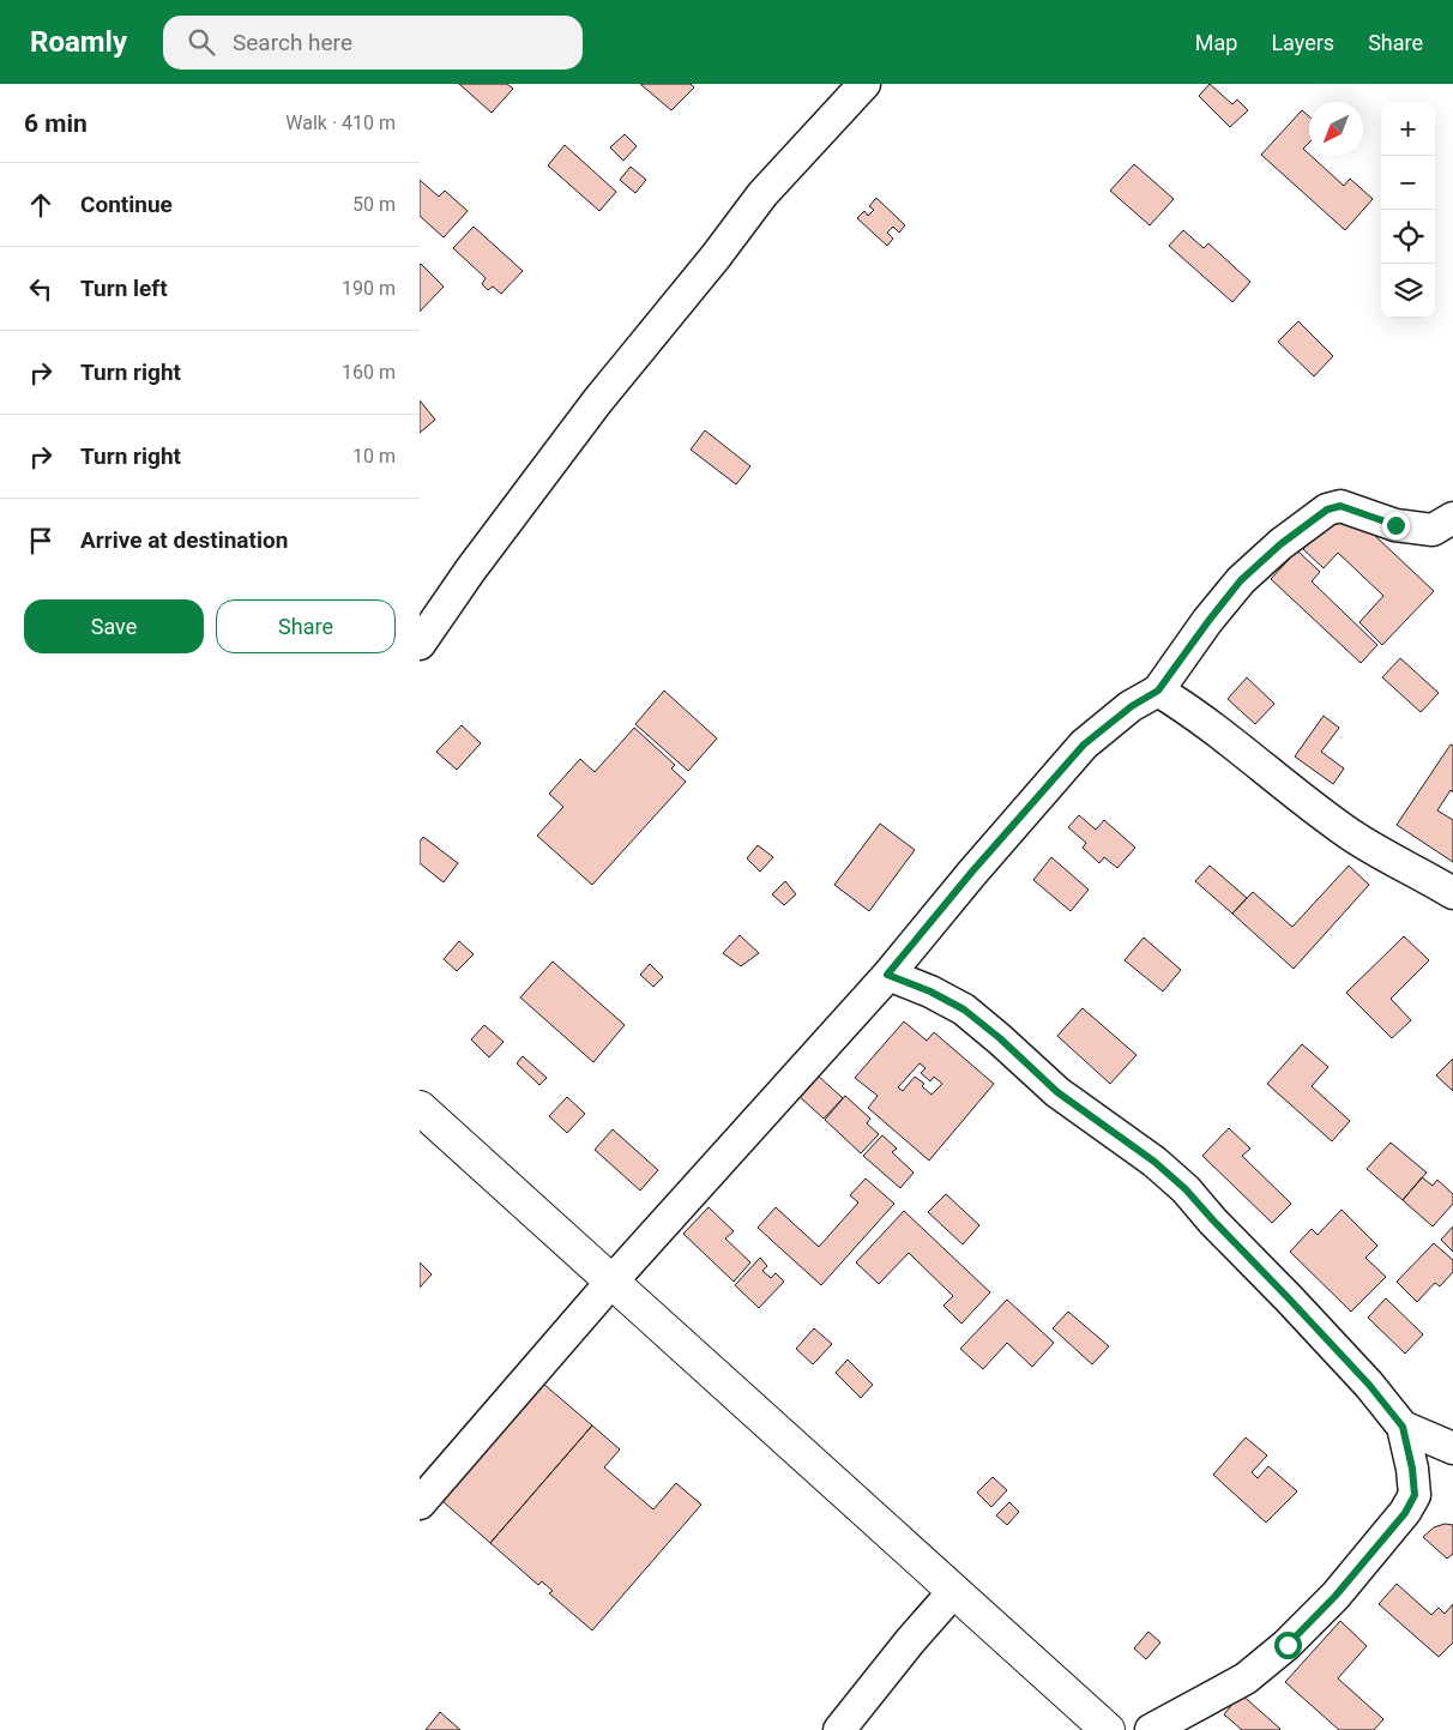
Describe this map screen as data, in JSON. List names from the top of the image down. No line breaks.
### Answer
{"north":"bottom left","page":{"header":"Roamly","search":"Search here","nav":["Map","Layers","Share"],"heading":["6 min","Walk · 410 m"],"map_buttons":["+","−"],"list":[["Continue","50 m"],["Turn left","190 m"],["Turn right","160 m"],["Turn right","10 m"],"Arrive at destination"],"buttons":["Save","Share"]}}
